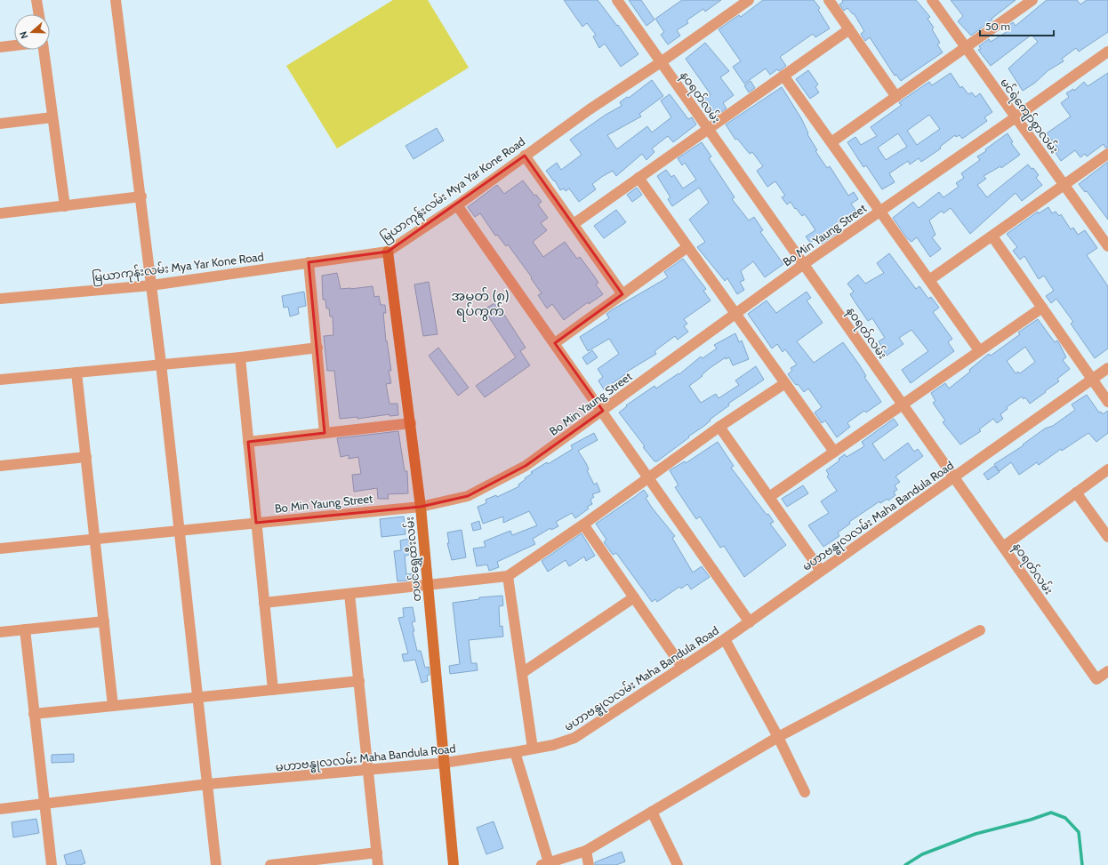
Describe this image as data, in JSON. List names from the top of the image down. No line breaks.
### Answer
{"streets":{"street":["နဝရတ်လမ်း","မင်ရဲကျော်စွာလမ်း","မြယာကုန်းလမ်း Mya Yar Kone Road","Bo Min Yaung Street","မဟာဗန္ဓုလလမ်း Maha Bandula Road","တပင်ရွှေထီးလမ်း"]},"crossings":[["နဝရတ်လမ်း","မြယာကုန်းလမ်း Mya Yar Kone Road"],["နဝရတ်လမ်း","Bo Min Yaung Street"],["နဝရတ်လမ်း","မဟာဗန္ဓုလလမ်း Maha Bandula Road"],["မင်ရဲကျော်စွာလမ်း","Bo Min Yaung Street"],["မြယာကုန်းလမ်း Mya Yar Kone Road","တပင်ရွှေထီးလမ်း"],["Bo Min Yaung Street","တပင်ရွှေထီးလမ်း"],["မဟာဗန္ဓုလလမ်း Maha Bandula Road","တပင်ရွှေထီးလမ်း"]],"districts":["အမှတ် (၈) ရပ်ကွက်"],"scale_bar":"50 m","north":"left"}
